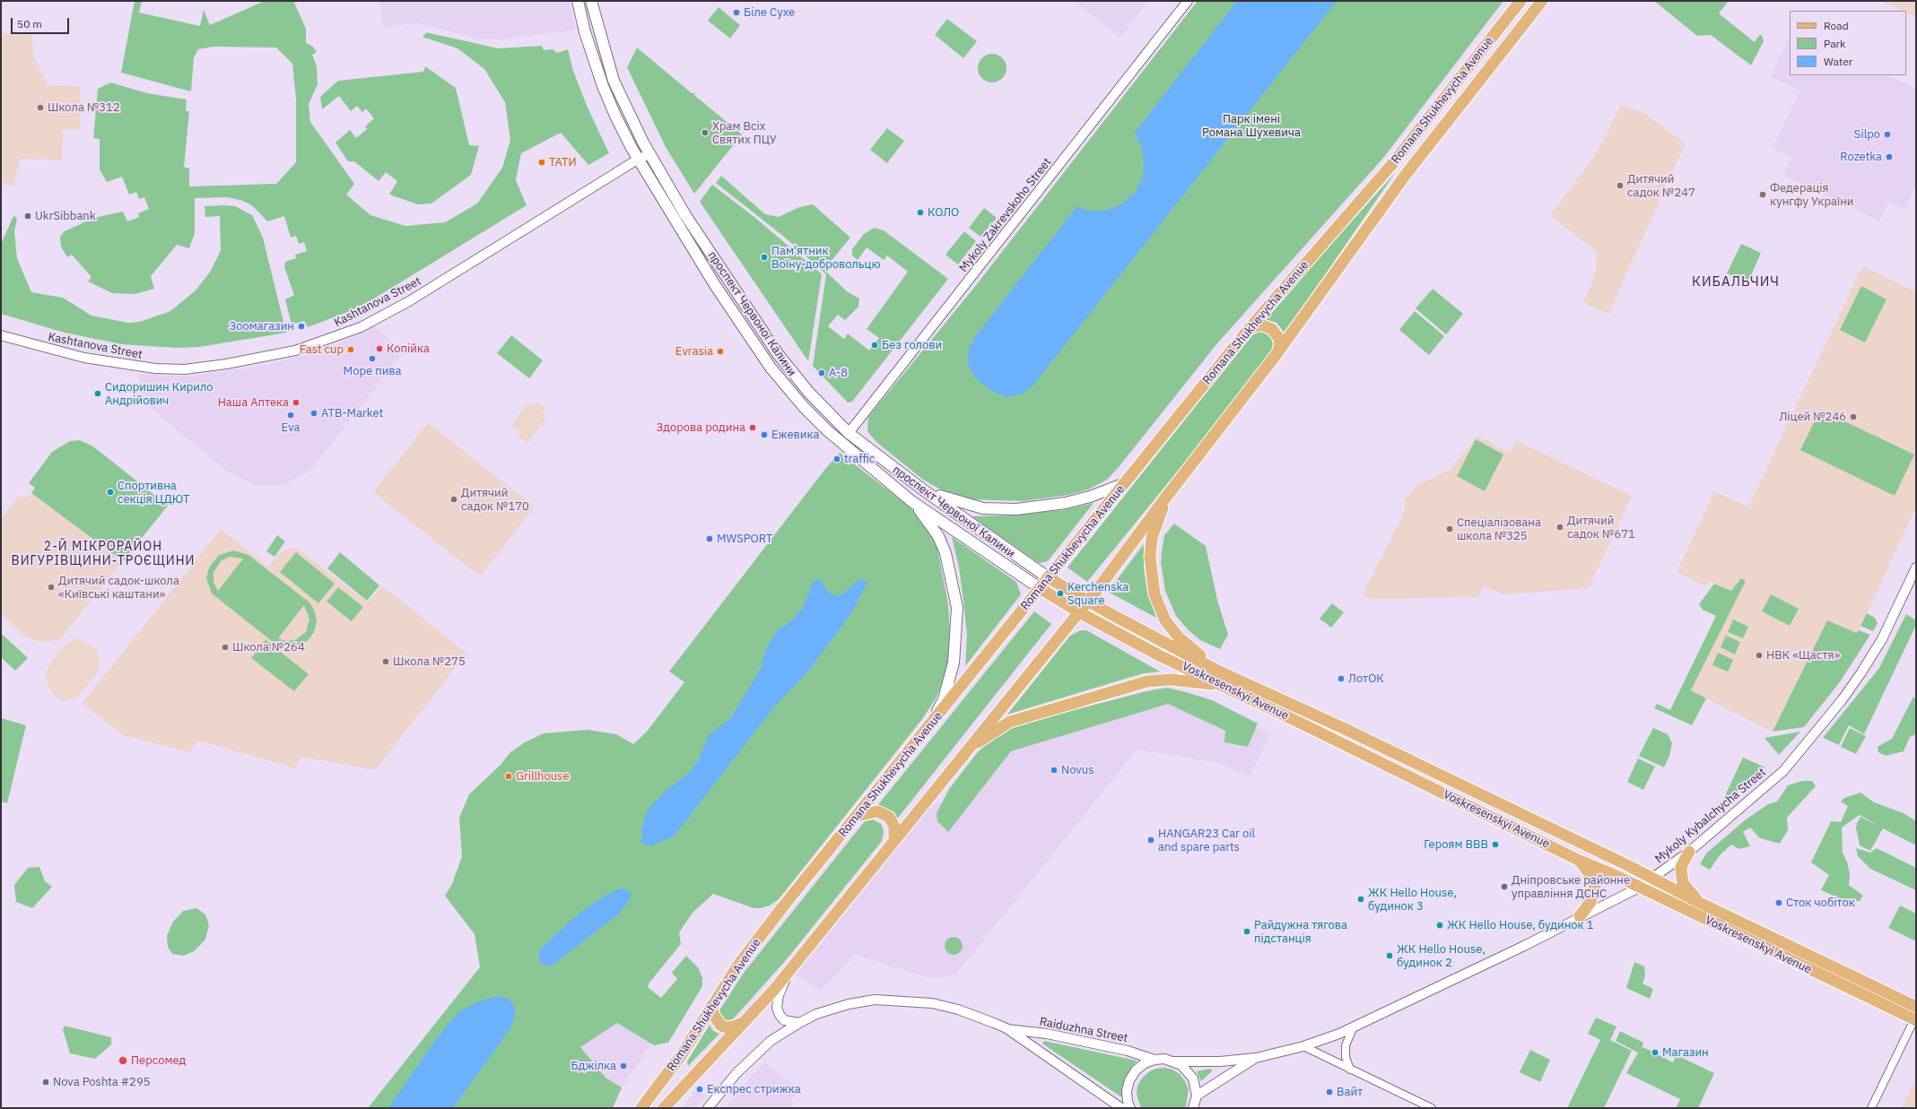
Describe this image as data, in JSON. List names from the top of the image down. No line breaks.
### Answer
{"streets":{"main road":["Romana Shukhevycha Avenue","проспект Червоної Калини","Voskresenskyi Avenue"],"street":["Mykoly Zakrevskoho Street","Kashtanova Street","Mykoly Kybalchycha Street","Raiduzhna Street"]},"crossings":[["Romana Shukhevycha Avenue","проспект Червоної Калини"],["Romana Shukhevycha Avenue","Voskresenskyi Avenue"],["Mykoly Zakrevskoho Street","проспект Червоної Калини"],["Kashtanova Street","проспект Червоної Калини"],["Voskresenskyi Avenue","Mykoly Kybalchycha Street"],["Mykoly Kybalchycha Street","Raiduzhna Street"]],"districts":["КИБАЛЬЧИЧ","2-Й МІКРОРАЙОН ВИГУРІВЩИНИ-ТРОЄЩИНИ"],"parks":["Парк імені Романа Шухевича"],"places":["Біле Сухе","Школа №312","Храм Всіх Святих ПЦУ","Silpo","Rozetka","ТАТИ","Дитячий садок №247","Федерація кунгфу України","КОЛО","UkrSibbank","Пам'ятник Воїну-добровольцю","Зоомагазин","Без голови","Копійка","Fast cup","Evrasia","Море пива","А-8","Сидоришин Кирило Андрійович","Наша Аптека","ATB-Market","Eva","Ліцей №246","Здорова родина","Ежевика","traffic","Спортивна секція ЦДЮТ","Дитячий садок №170","Дитячий садок №671","Спеціалізована школа №325","MWSPORT","Дитячий садок-школа «Київські каштани»","Kerchenska Square","Школа №264","НВК «Щастя»","Школа №275","ЛотОК","Novus","Grillhouse","HANGAR23 Car oil and spare parts","Героям ВВВ","Дніпровське районне управління ДСНС","ЖК Hello House, будинок 3","Сток чобіток","ЖК Hello House, будинок 1","Райдужна тягова пiдстанцiя","ЖК Hello House, будинок 2","Магазин","Персомед","Бджілка","Nova Poshta #295","Експрес стрижка","Вайт"],"legend":["Road","Park","Water"],"scale_bar":"50 m"}
